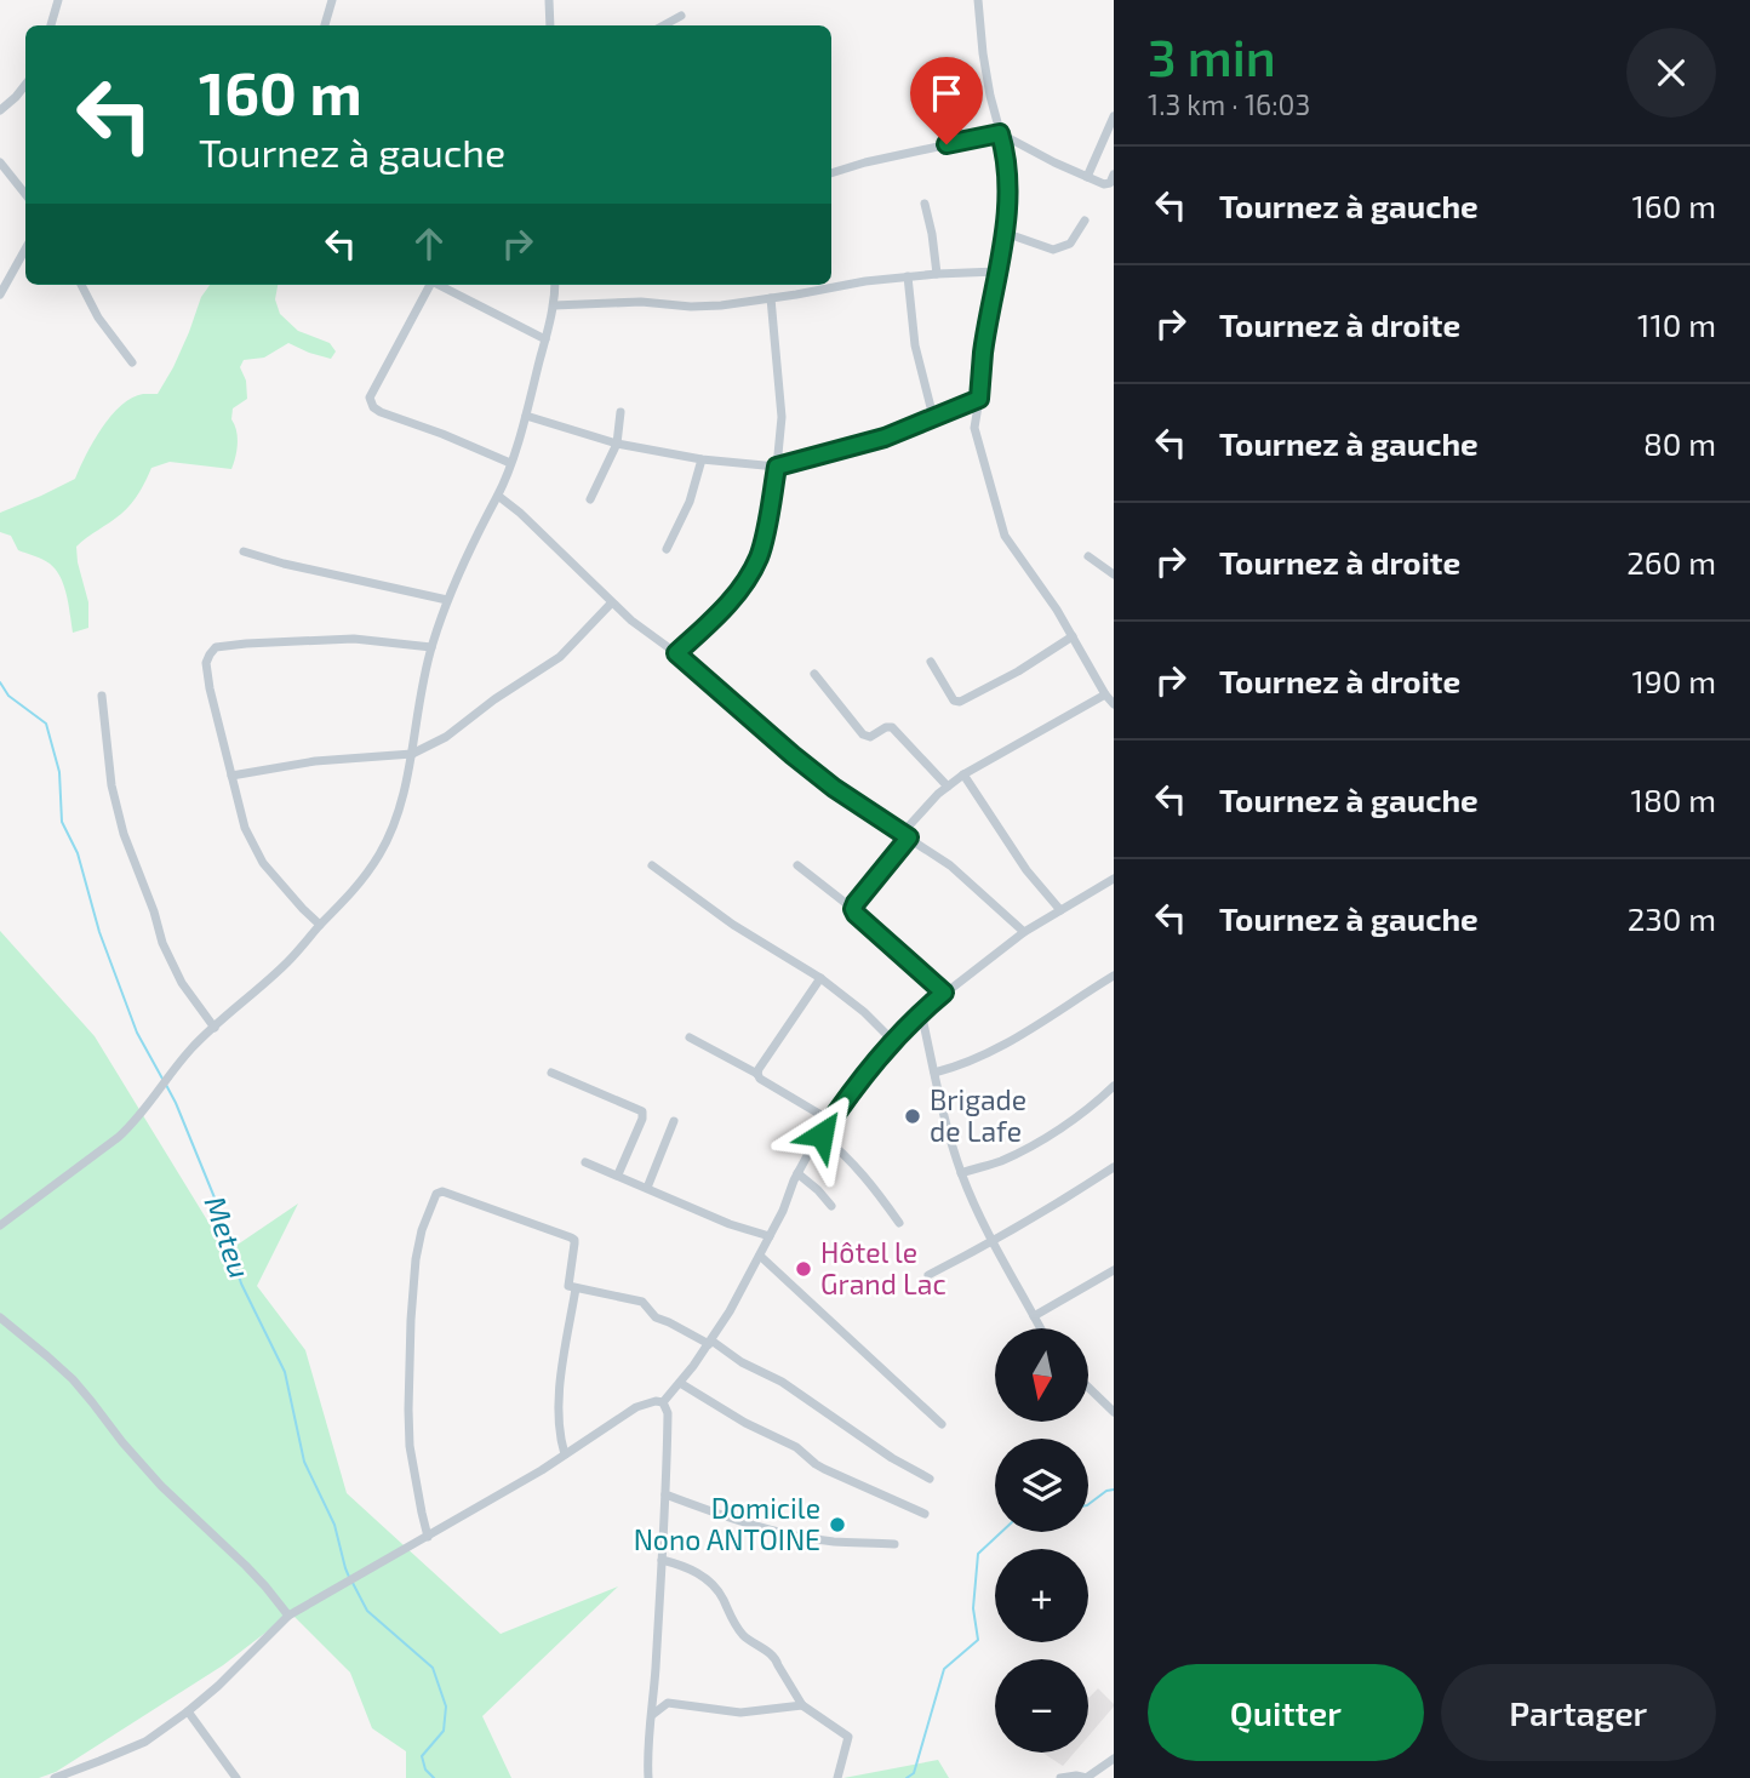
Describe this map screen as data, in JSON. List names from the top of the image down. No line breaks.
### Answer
{"water":["Meteu"],"places":["Brigade de Lafe","Hôtel le Grand Lac","Domicile Nono ANTOINE"],"north":"bottom","page":{"heading":["3 min","1.3 km · 16:03"],"turn":["160 m","Tournez à gauche"],"list":[{"name":"Tournez à gauche","value":"160 m"},{"name":"Tournez à droite","value":"110 m"},{"name":"Tournez à gauche","value":"80 m"},{"name":"Tournez à droite","value":"260 m"},{"name":"Tournez à droite","value":"190 m"},{"name":"Tournez à gauche","value":"180 m"},{"name":"Tournez à gauche","value":"230 m"}],"map_buttons":["+","−"],"buttons":["Quitter","Partager"]}}
